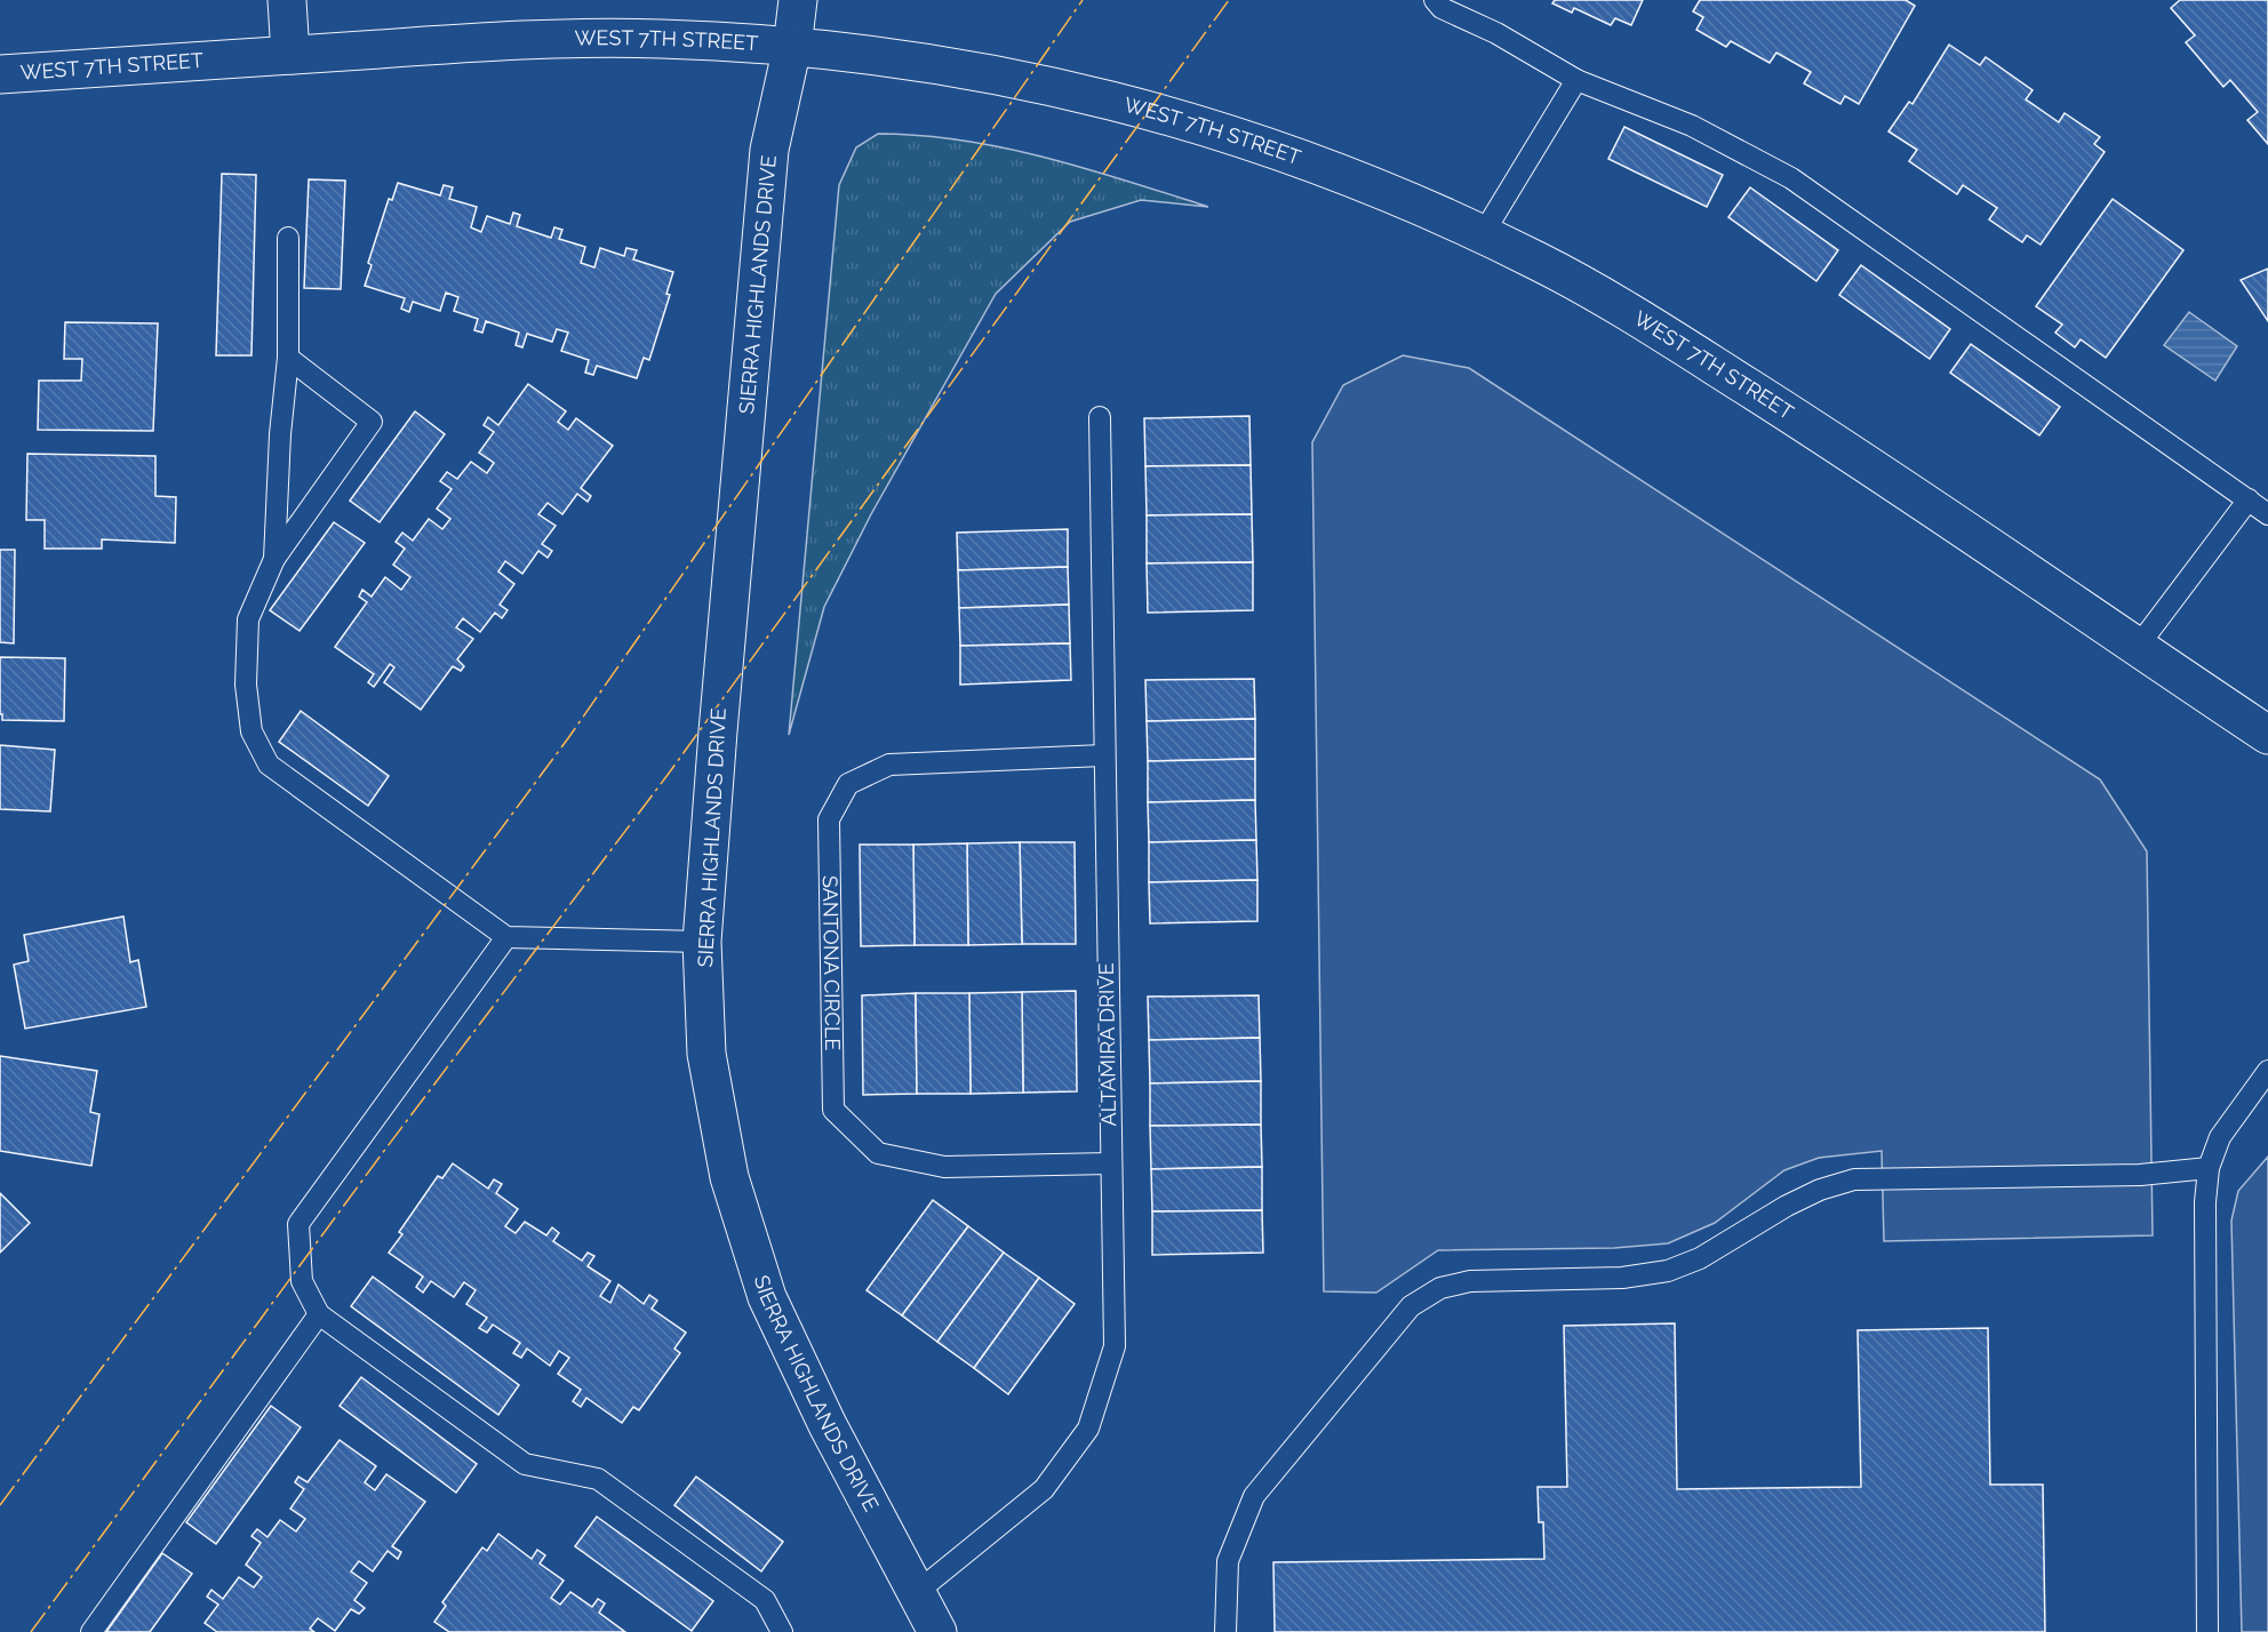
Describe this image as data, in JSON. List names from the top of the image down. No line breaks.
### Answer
{"streets":{"main road":["WEST 7TH STREET","SIERRA HIGHLANDS DRIVE"],"lane":["SANTONA CIRCLE","ALTAMIRA DRIVE"]},"crossings":[["WEST 7TH STREET","SIERRA HIGHLANDS DRIVE"],["SIERRA HIGHLANDS DRIVE","ALTAMIRA DRIVE"],["SANTONA CIRCLE","ALTAMIRA DRIVE"]]}
